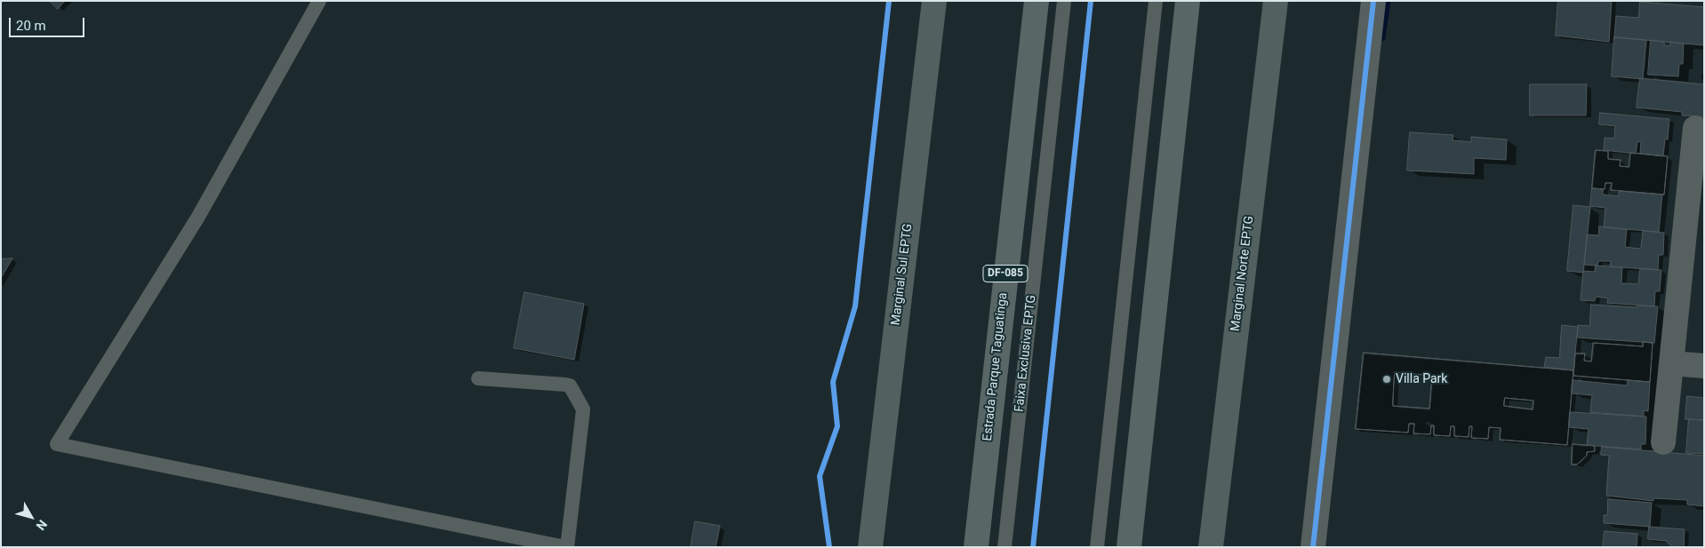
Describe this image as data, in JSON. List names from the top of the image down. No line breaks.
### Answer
{"streets":{"highway":["DF-085","Estrada Parque Taguatinga"],"main road":["Marginal Norte EPTG","Marginal Sul EPTG"],"lane":["Faixa Exclusiva EPTG"]},"places":["Villa Park"],"scale_bar":"20 m","north":"bottom right"}
